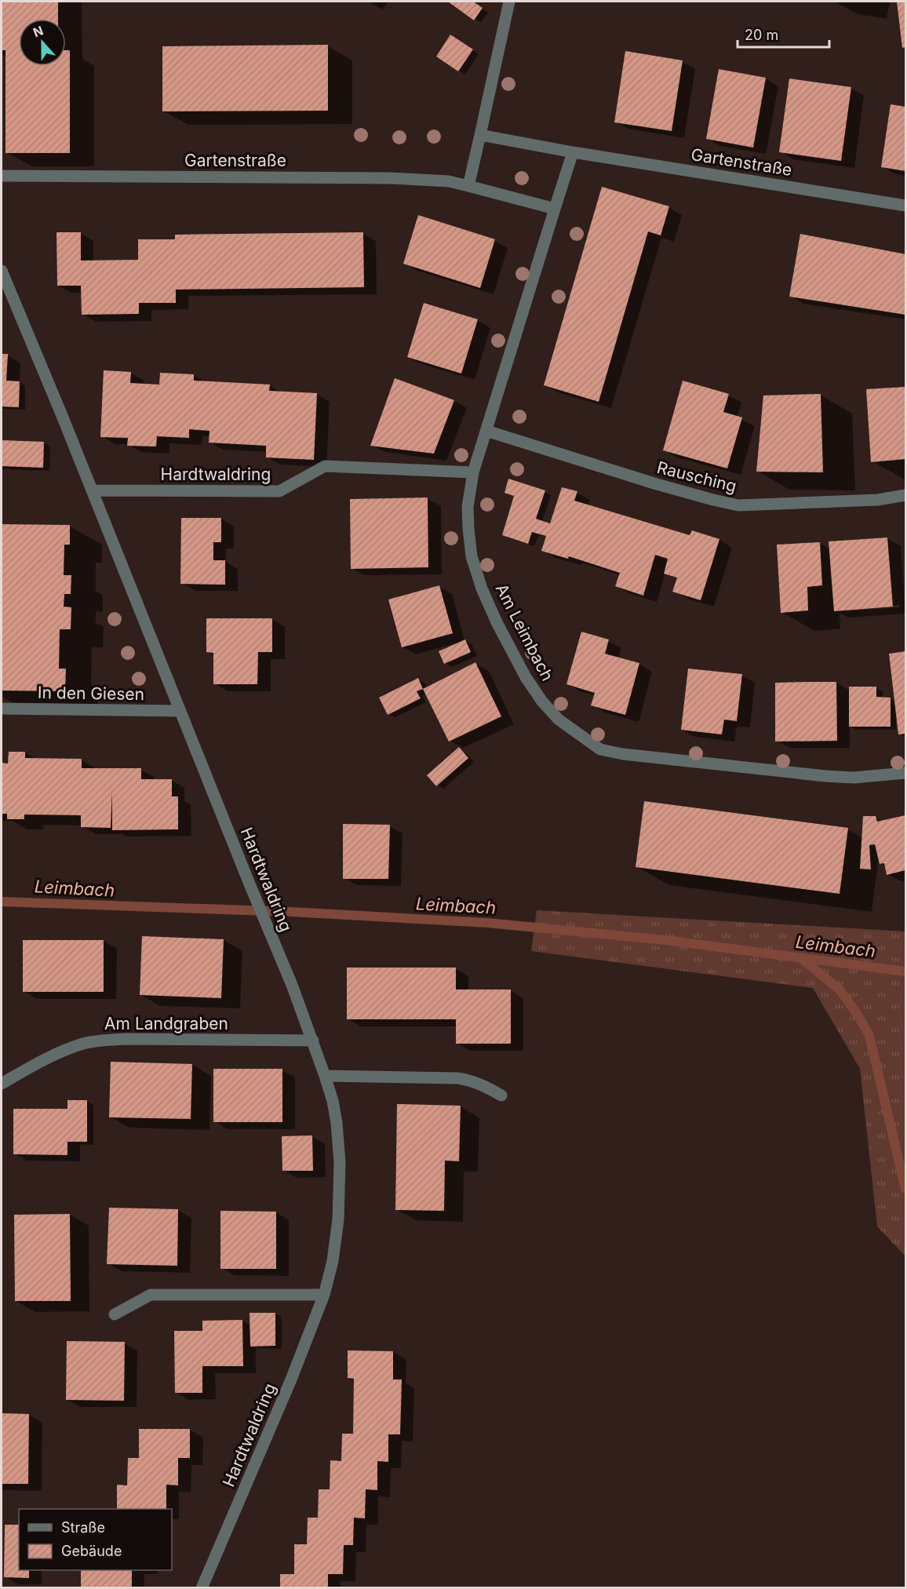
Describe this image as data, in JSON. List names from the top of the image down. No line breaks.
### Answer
{"streets":{"street":["Gartenstraße","Hardtwaldring","Rausching","Am Leimbach","In den Giesen","Am Landgraben"]},"crossings":[["Gartenstraße","Am Leimbach"],["Hardtwaldring","Am Leimbach"],["Hardtwaldring","In den Giesen"],["Hardtwaldring","Am Landgraben"],["Rausching","Am Leimbach"]],"water":["Leimbach"],"legend":["Straße","Gebäude"],"scale_bar":"20 m","north":"top"}
